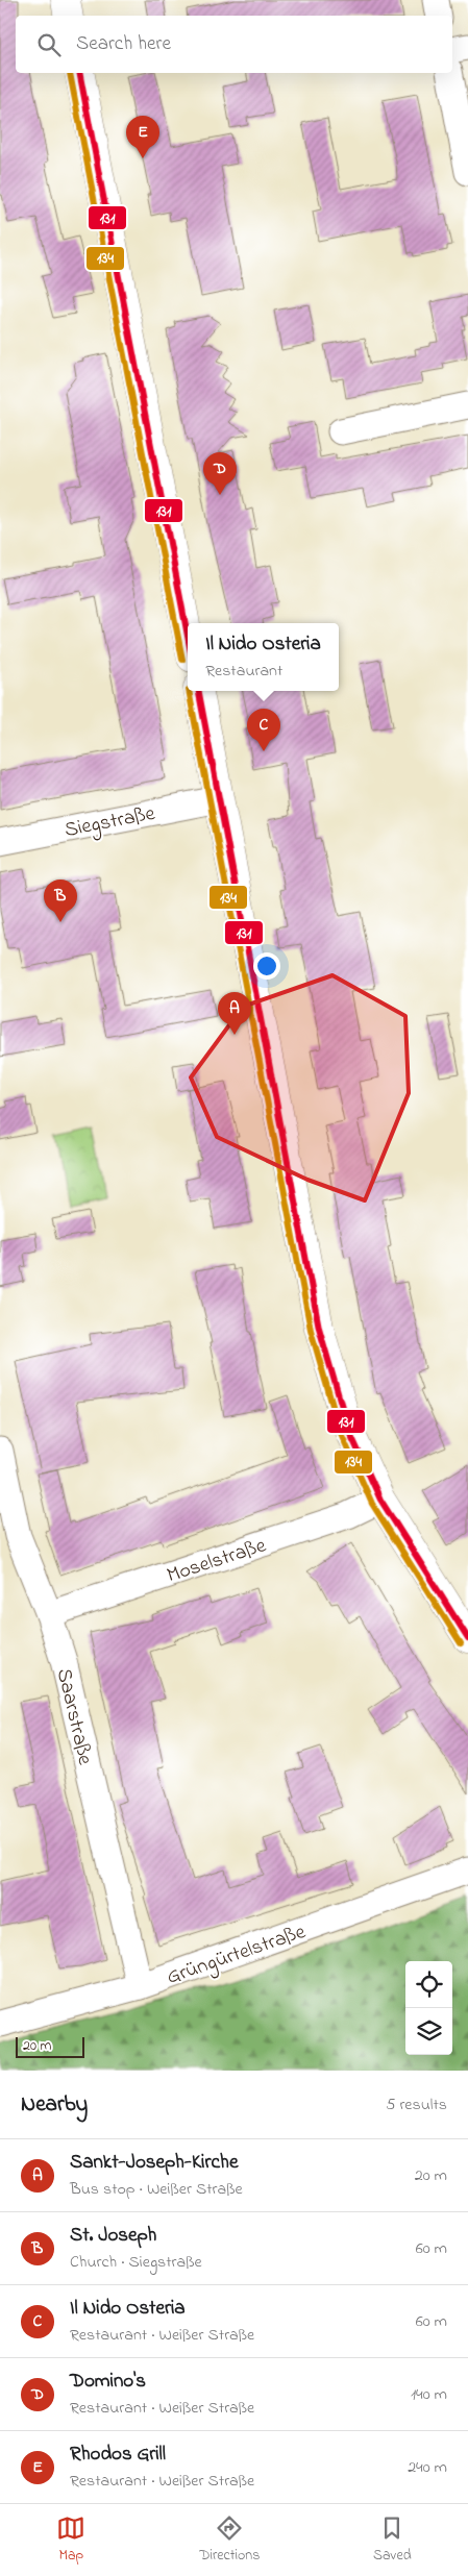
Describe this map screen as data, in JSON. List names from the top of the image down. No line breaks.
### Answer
{"streets":{"street":["Siegstraße","Moselstraße","Saarstraße","Grüngürtelstraße"]},"crossings":[["Moselstraße","Saarstraße"],["Saarstraße","Grüngürtelstraße"]],"lines":["transit line 131","transit line 134"],"scale_bar":"20 m","page":{"search":"Search here","pins":["E","D","C","B","A"],"popup":["Il Nido Osteria","Restaurant"],"scale":"20 m","heading":["Nearby","5 results"],"list":[{"mark":"A","name":"Sankt-Joseph-Kirche","note":"Bus stop · Weißer Straße","value":"20 m"},{"mark":"B","name":"St. Joseph","note":"Church · Siegstraße","value":"60 m"},{"mark":"C","name":"Il Nido Osteria","note":"Restaurant · Weißer Straße","value":"60 m"},{"mark":"D","name":"Domino's","note":"Restaurant · Weißer Straße","value":"140 m"},{"mark":"E","name":"Rhodos Grill","note":"Restaurant · Weißer Straße","value":"240 m"}],"nav":["Map","Directions","Saved"]}}
